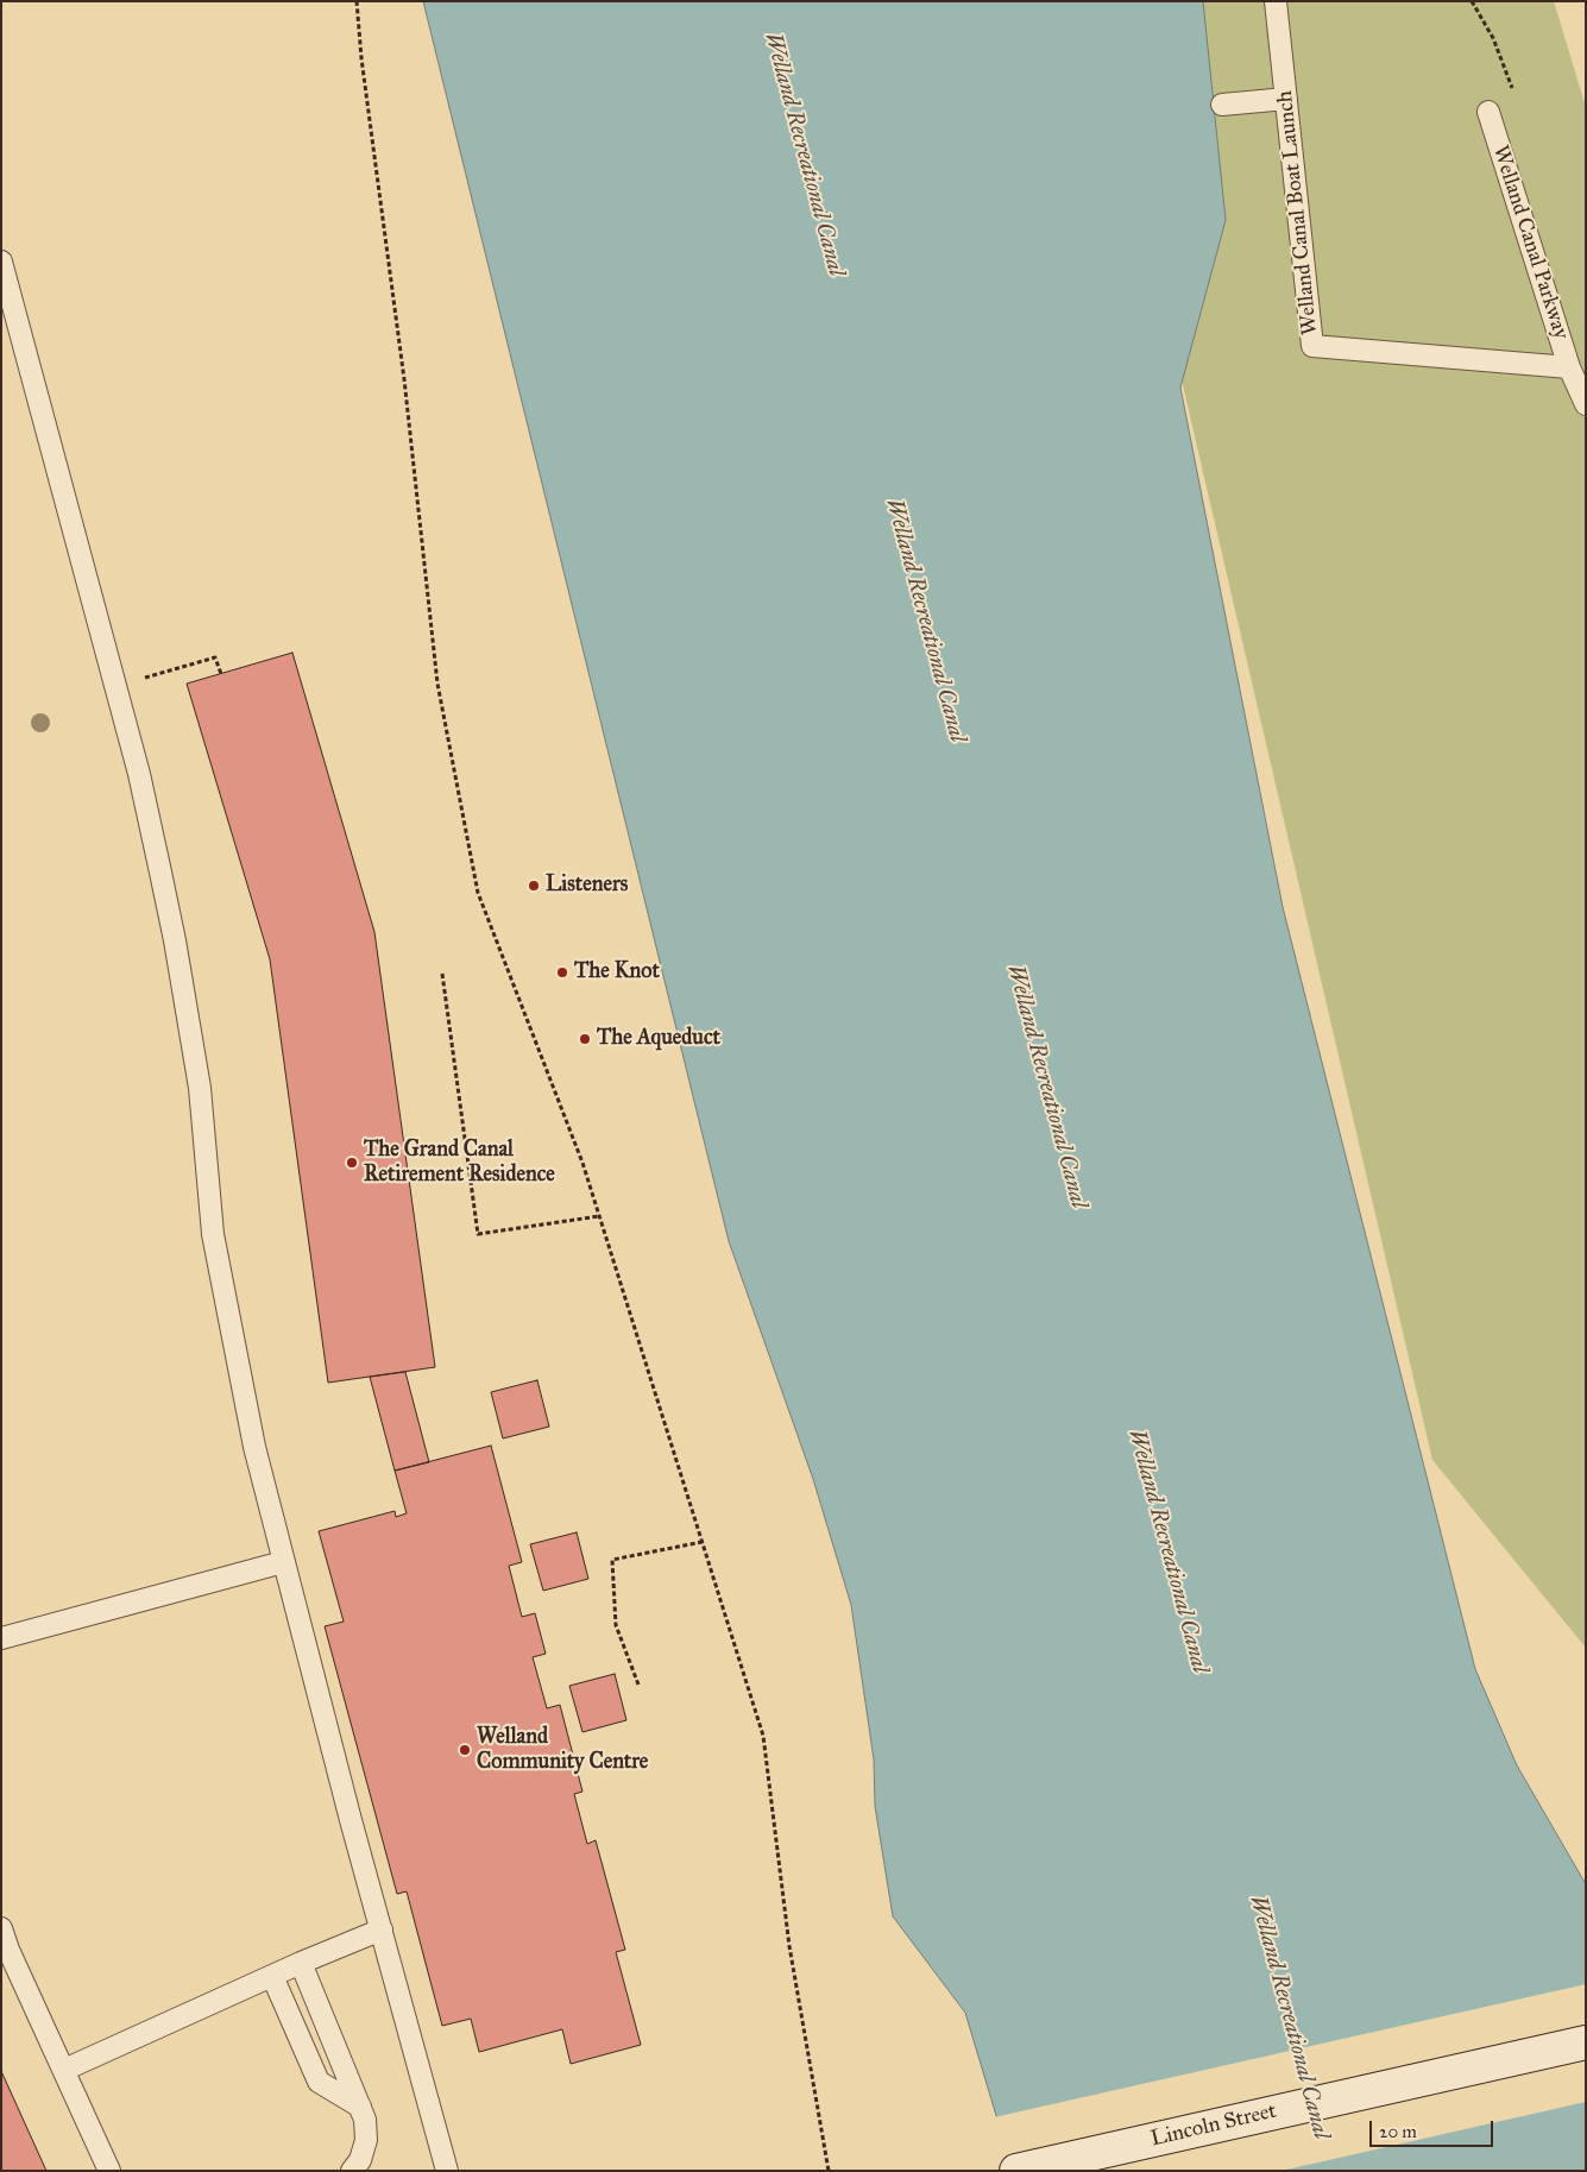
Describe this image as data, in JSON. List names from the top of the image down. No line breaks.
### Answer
{"streets":{"main road":["Lincoln Street"],"lane":["Welland Canal Boat Launch","Welland Canal Parkway"]},"crossings":[["Welland Canal Boat Launch","Welland Canal Parkway"]],"water":["Welland Recreational Canal"],"places":["Listeners","The Knot","The Aqueduct","The Grand Canal Retirement Residence","Welland Community Centre"],"scale_bar":"20 m"}
